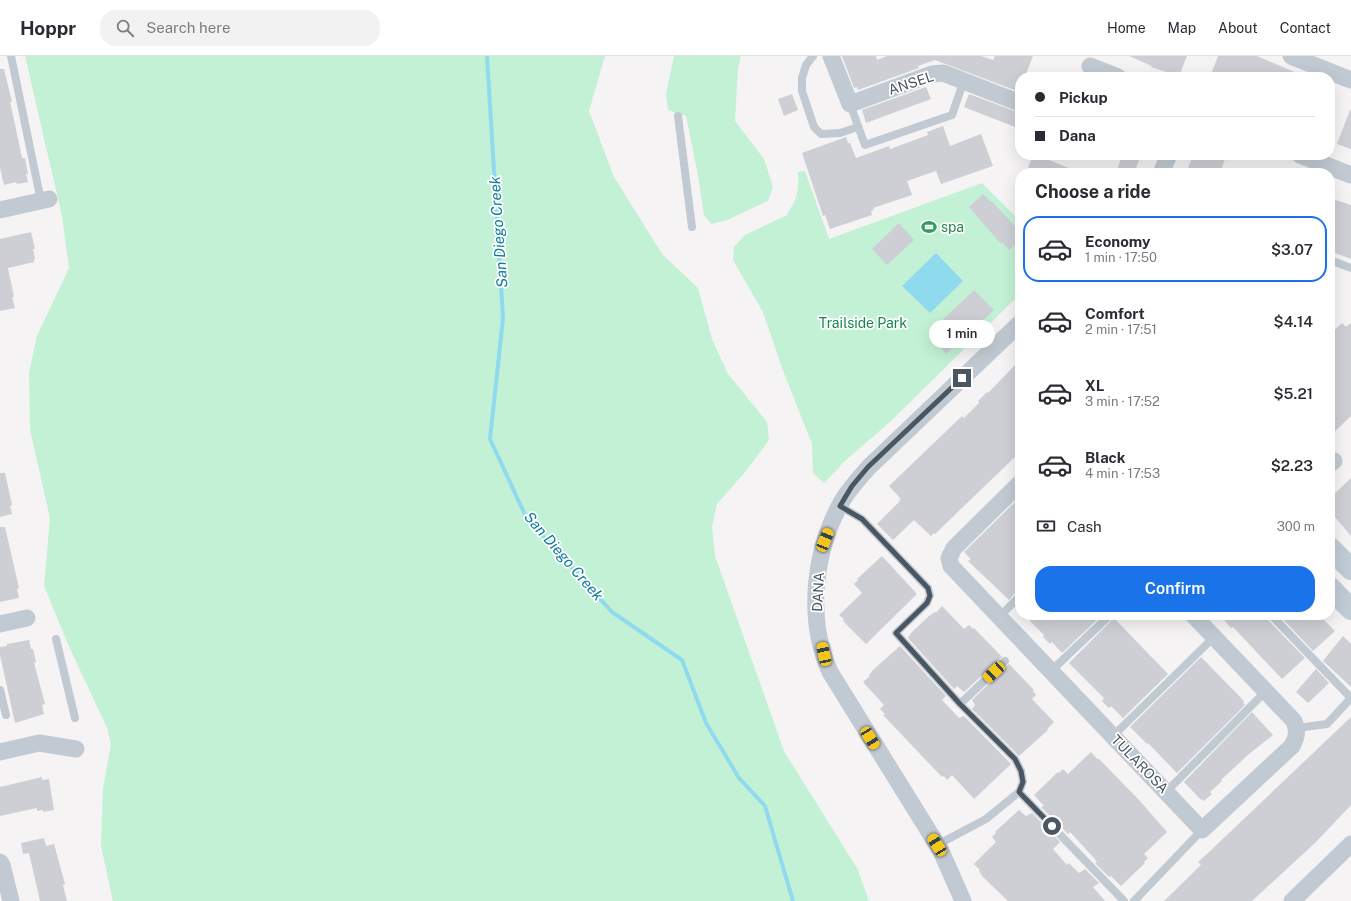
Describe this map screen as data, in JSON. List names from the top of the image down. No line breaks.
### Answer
{"streets":{"street":["ANSEL","DANA","TULAROSA"]},"water":["San Diego Creek"],"parks":["Trailside Park"],"places":{"sports":["spa"]},"page":{"header":"Hoppr","search":"Search here","nav":["Home","Map","About","Contact"],"banner":["Pickup","Dana"],"heading":"Choose a ride","list":[{"name":"Economy","note":"1 min · 17:50","value":"$3.07"},{"name":"Comfort","note":"2 min · 17:51","value":"$4.14"},{"name":"XL","note":"3 min · 17:52","value":"$5.21"},{"name":"Black","note":"4 min · 17:53","value":"$2.23"}],"bubble":"1 min","pay":["Cash","300 m"],"buttons":"Confirm"}}
